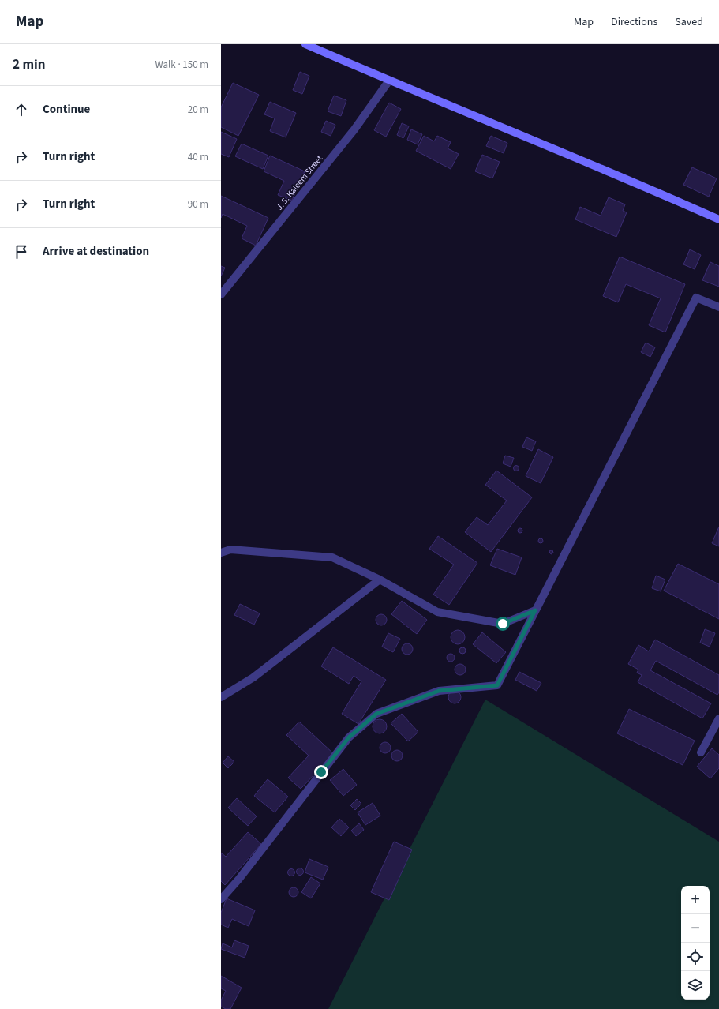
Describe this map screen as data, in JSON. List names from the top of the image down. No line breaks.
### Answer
{"streets":{"street":["J. S. Kaleem Street"]},"page":{"header":"Map","nav":["Map","Directions","Saved"],"heading":["2 min","Walk · 150 m"],"list":[["Continue","20 m"],["Turn right","40 m"],["Turn right","90 m"],"Arrive at destination"],"map_buttons":["+","−"]}}
